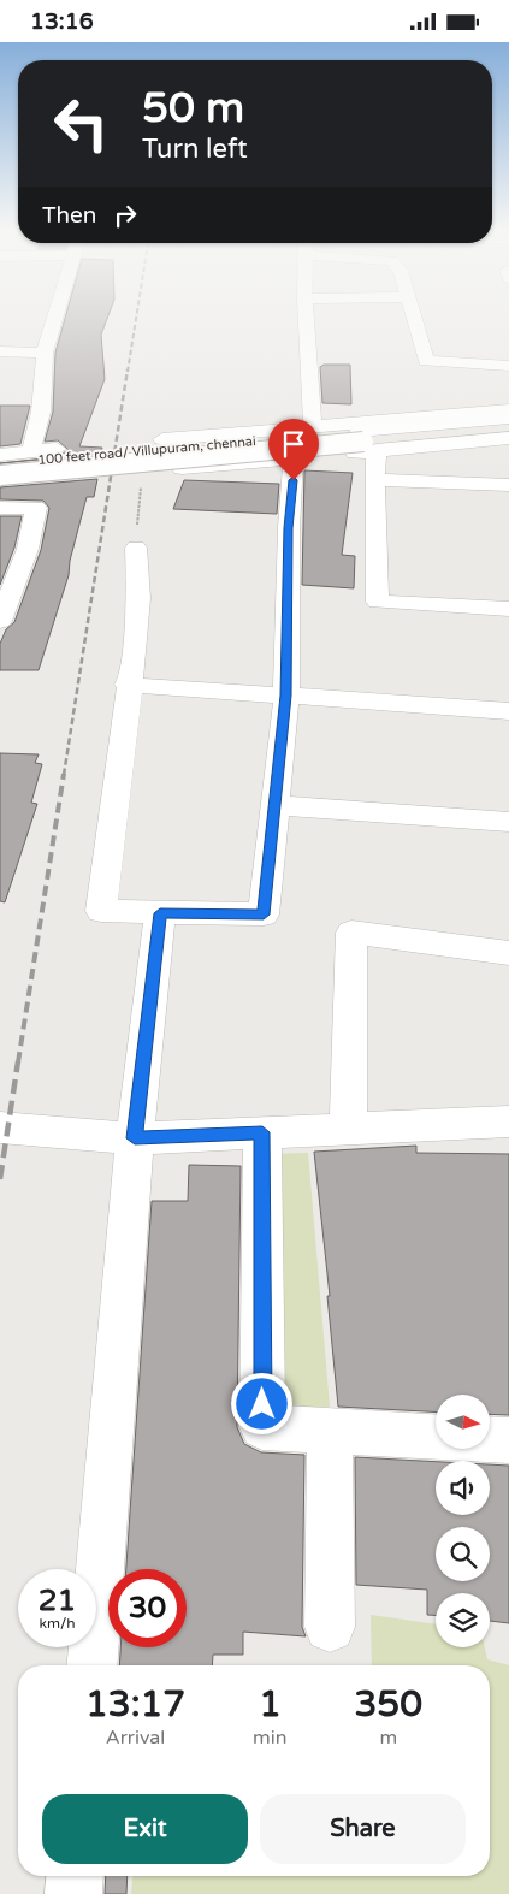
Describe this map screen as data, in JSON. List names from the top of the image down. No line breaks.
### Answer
{"streets":{"main road":["100 feet road/ Villupuram, chennai"]},"north":"right","page":{"status":"13:16","turn":["50 m","Turn left"],"then":"Then","speed":"21 km/h","limit":"30","eta":["13:17","Arrival","1","min","350","m"],"buttons":["Exit","Share"]}}
